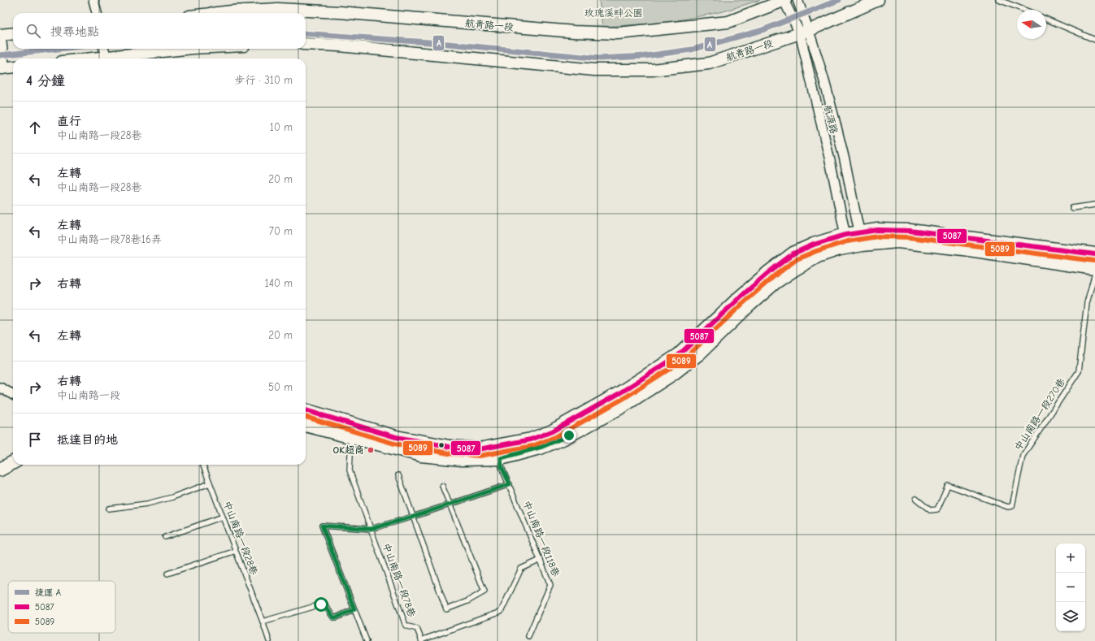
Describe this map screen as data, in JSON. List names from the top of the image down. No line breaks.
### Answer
{"streets":{"street":["航青路一段","航源路"],"lane":["中山南路一段270巷","中山南路一段28巷","中山南路一段118巷","中山南路一段78巷"]},"crossings":[["航青路一段","航源路"]],"parks":["玫瑰溪畔公園"],"places":["OK超商"],"lines":["metro line A","transit line 5087","transit line 5089"],"legend":["捷運 A","5087","5089"],"north":"left","page":{"search":"搜尋地點","heading":["4 分鐘","步行 · 310 m"],"list":[["直行","中山南路一段28巷","10 m"],["左轉","中山南路一段28巷","20 m"],["左轉","中山南路一段78巷16弄","70 m"],["右轉","140 m"],["左轉","20 m"],["右轉","中山南路一段","50 m"],"抵達目的地"],"map_buttons":["+","−"]}}
